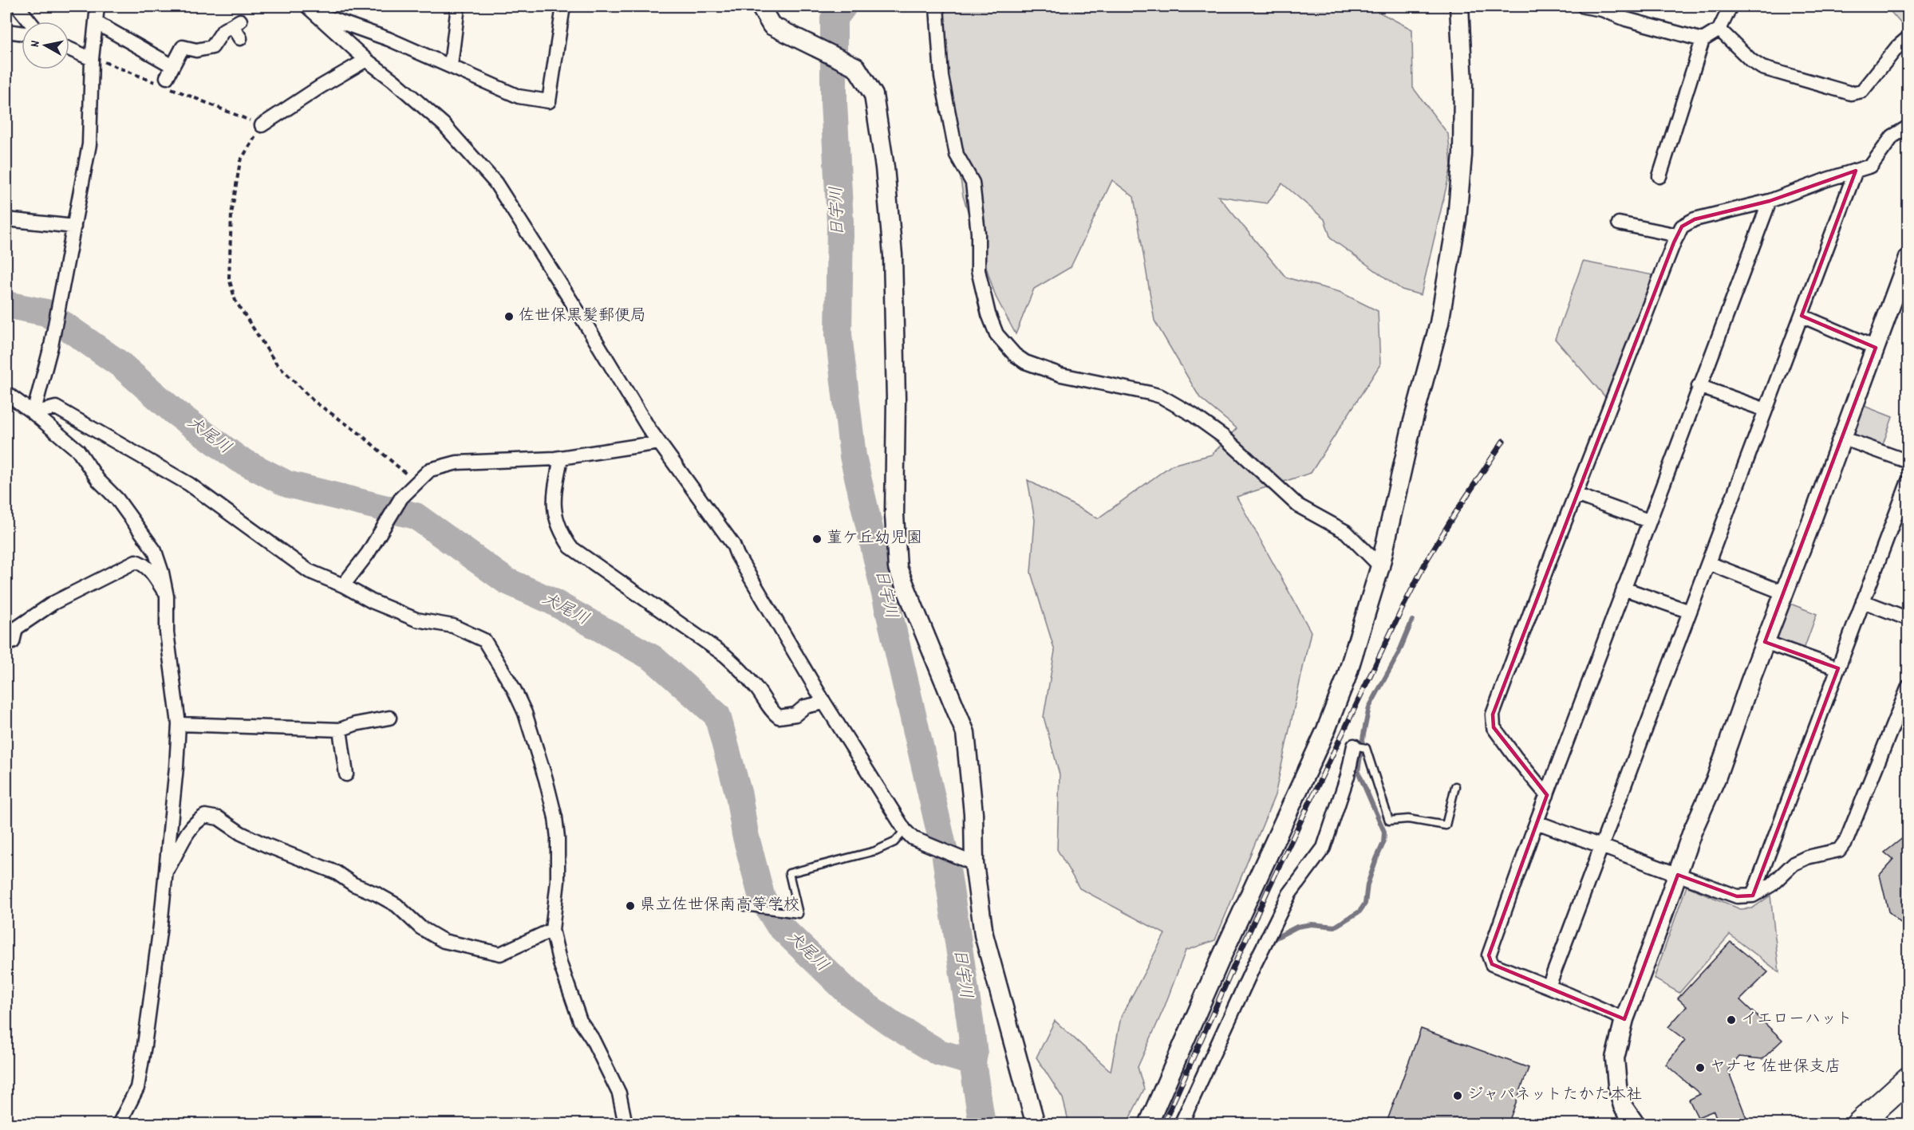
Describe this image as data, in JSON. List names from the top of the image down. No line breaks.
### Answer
{"water":["日宇川","犬尾川"],"places":["佐世保黒髪郵便局","菫ケ丘幼児園","県立佐世保南高等学校","イエローハット","ヤナセ 佐世保支店","ジャパネットたかた本社"],"north":"left"}
